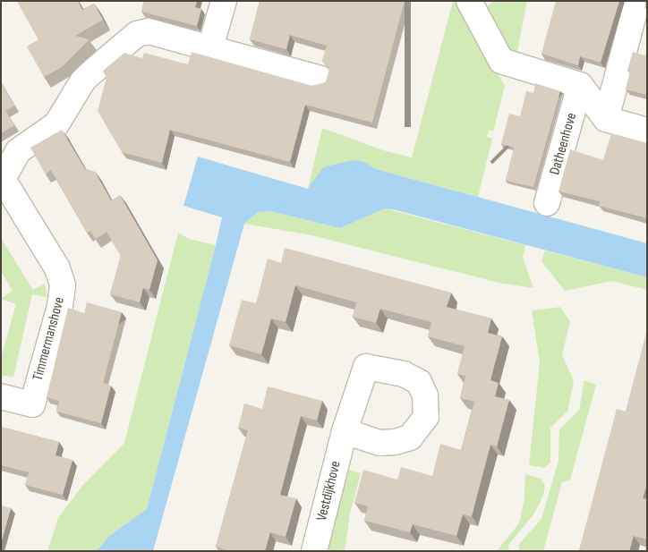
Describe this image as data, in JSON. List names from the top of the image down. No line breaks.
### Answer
{"streets":{"street":["Datheenhove","Timmermanshove","Vestdijkhove"]}}
